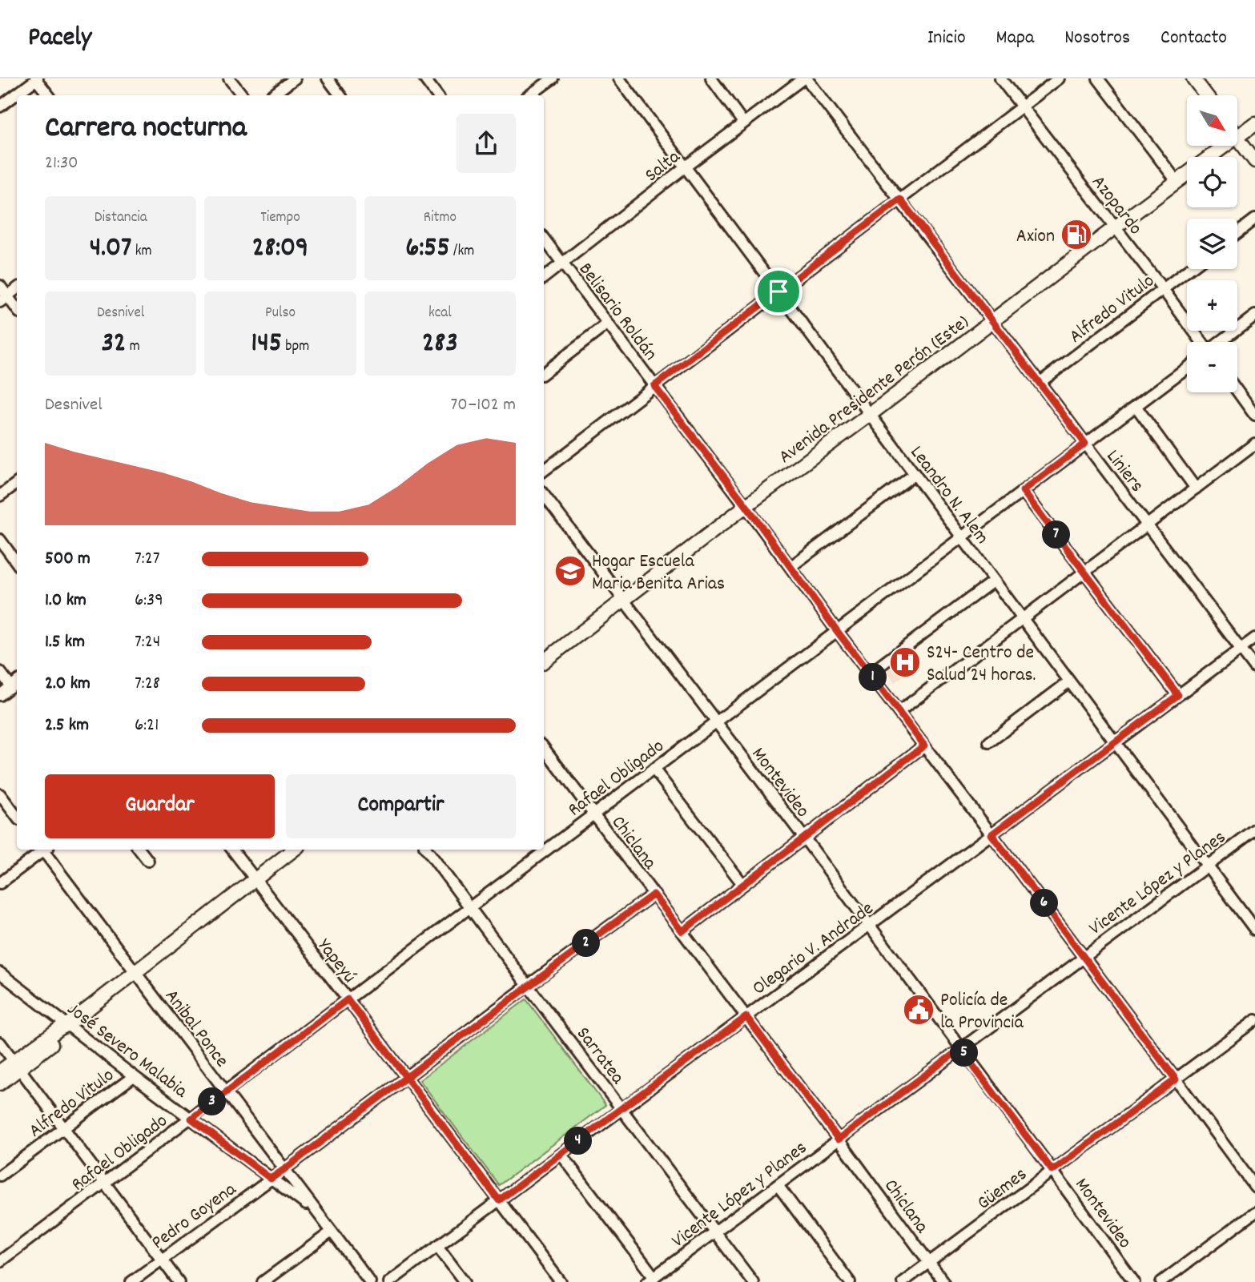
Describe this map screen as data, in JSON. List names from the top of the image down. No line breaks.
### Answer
{"streets":{"main road":["Avenida Presidente Perón (Este)"],"street":["Salta","Azopardo","Alfredo Vitulo","Belisario Roldán","Liniers","Leandro N. Alem","Rafael Obligado","Montevideo","Chiclana","Vicente López y Planes","Olegario V. Andrade","Yapeyú","Anibal Ponce","José Severo Malabia","Sarratea","Güemes","Pedro Goyena"]},"crossings":[["Salta","Belisario Roldán"],["Salta","Liniers"],["Salta","Leandro N. Alem"],["Azopardo","Alfredo Vitulo"],["Azopardo","Avenida Presidente Perón (Este)"],["Alfredo Vitulo","Liniers"],["Alfredo Vitulo","José Severo Malabia"],["Belisario Roldán","Avenida Presidente Perón (Este)"],["Belisario Roldán","Rafael Obligado"],["Belisario Roldán","Vicente López y Planes"],["Belisario Roldán","Olegario V. Andrade"],["Belisario Roldán","Güemes"],["Avenida Presidente Perón (Este)","Liniers"],["Avenida Presidente Perón (Este)","Leandro N. Alem"],["Avenida Presidente Perón (Este)","Montevideo"],["Liniers","Rafael Obligado"],["Liniers","Olegario V. Andrade"],["Leandro N. Alem","Rafael Obligado"],["Leandro N. Alem","Vicente López y Planes"],["Leandro N. Alem","Olegario V. Andrade"],["Rafael Obligado","Montevideo"],["Rafael Obligado","Chiclana"],["Rafael Obligado","Yapeyú"],["Rafael Obligado","Anibal Ponce"],["Rafael Obligado","José Severo Malabia"],["Rafael Obligado","Sarratea"],["Montevideo","Vicente López y Planes"],["Montevideo","Olegario V. Andrade"],["Montevideo","Güemes"],["Chiclana","Vicente López y Planes"],["Chiclana","Olegario V. Andrade"],["Chiclana","Güemes"],["Chiclana","Pedro Goyena"],["Vicente López y Planes","Sarratea"],["Olegario V. Andrade","Yapeyú"],["Olegario V. Andrade","Sarratea"],["Yapeyú","Pedro Goyena"],["Anibal Ponce","José Severo Malabia"],["Anibal Ponce","Pedro Goyena"],["José Severo Malabia","Pedro Goyena"],["Sarratea","Pedro Goyena"]],"places":{"fuel station":["Axion"],"school or university":["Hogar Escuela Maria Benita Arias"],"hospital":["S24- Centro de Salud 24 horas."],"public building":["Policía de la Provincia"]},"north":"bottom right","page":{"header":"Pacely","nav":["Inicio","Mapa","Nosotros","Contacto"],"map_buttons":["+","−"],"heading":["Carrera nocturna","21:30"],"stats":[["Distancia","4.07 km"],["Tiempo","28:09"],["Ritmo","6:55 /km"],["Desnivel","32 m"],["Pulso","145 bpm"],["kcal","283"]],"chart":["Desnivel","70–102 m"],"pins":["7","1","6","2","5","3","4"],"list":[{"name":"500 m","note":"7:27"},{"name":"1.0 km","note":"6:39"},{"name":"1.5 km","note":"7:24"},{"name":"2.0 km","note":"7:28"},{"name":"2.5 km","note":"6:21"}],"buttons":["Guardar","Compartir"]}}
